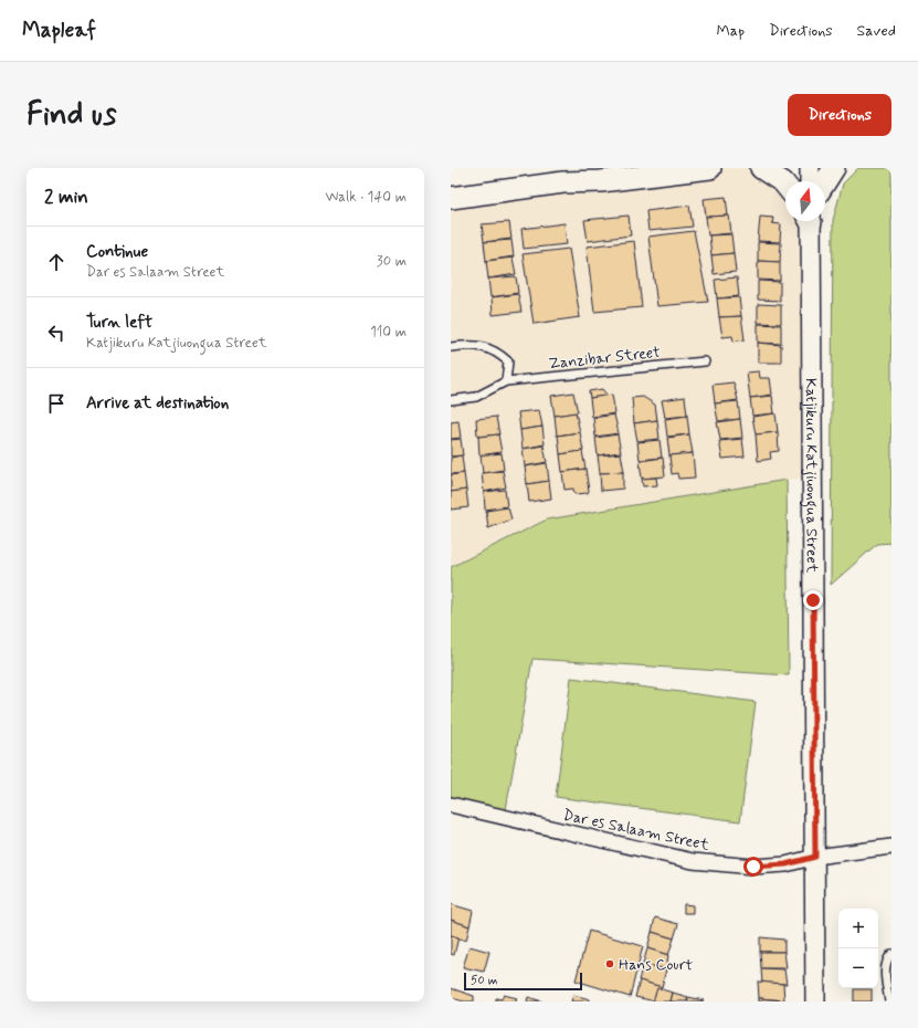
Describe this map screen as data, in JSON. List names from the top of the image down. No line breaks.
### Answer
{"streets":{"street":["Katjikuru Katjiuongua Street","Dar es Salaam Street"],"lane":["Zanzibar Street"]},"crossings":[["Katjikuru Katjiuongua Street","Dar es Salaam Street"]],"places":["Hans Court"],"scale_bar":"50 m","north":"top","page":{"header":"Mapleaf","nav":["Map","Directions","Saved"],"buttons":"Directions","title":"Find us","heading":["2 min","Walk · 140 m"],"list":[["Continue","Dar es Salaam Street","30 m"],["Turn left","Katjikuru Katjiuongua Street","110 m"],"Arrive at destination"],"map_buttons":["+","−"],"scale":"50 m"}}
